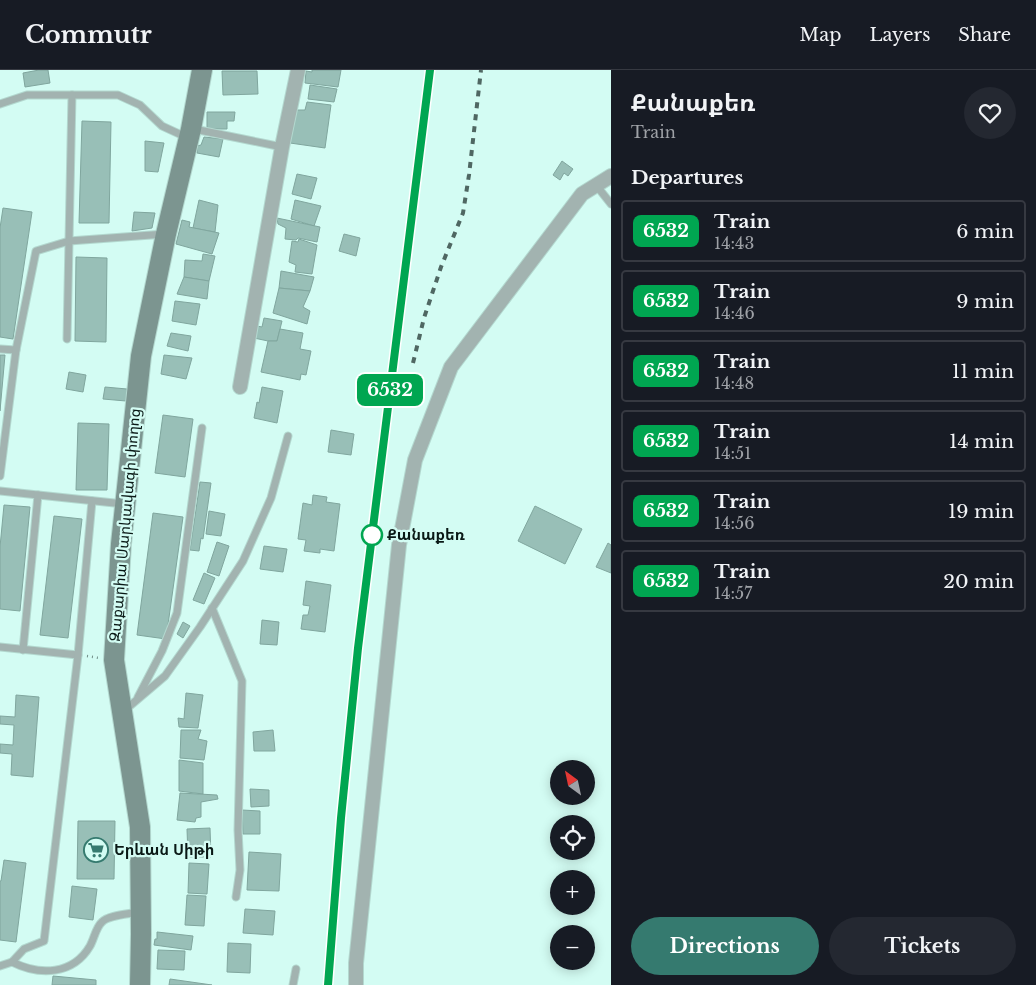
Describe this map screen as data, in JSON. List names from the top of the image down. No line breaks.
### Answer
{"streets":{"main road":["Զաքարիա Սարկավագի փողոց"]},"places":{"other":["Քանաքեռ"],"supermarket":["Երևան Սիթի"]},"north":"top left","page":{"header":"Commutr","nav":["Map","Layers","Share"],"on_map":"6532","heading":[["Քանաքեռ","Train"],"Departures"],"list":[{"mark":"6532","name":"Train","note":"14:43","value":"6 min"},{"mark":"6532","name":"Train","note":"14:46","value":"9 min"},{"mark":"6532","name":"Train","note":"14:48","value":"11 min"},{"mark":"6532","name":"Train","note":"14:51","value":"14 min"},{"mark":"6532","name":"Train","note":"14:56","value":"19 min"},{"mark":"6532","name":"Train","note":"14:57","value":"20 min"}],"map_buttons":["+","−"],"buttons":["Directions","Tickets"]}}
